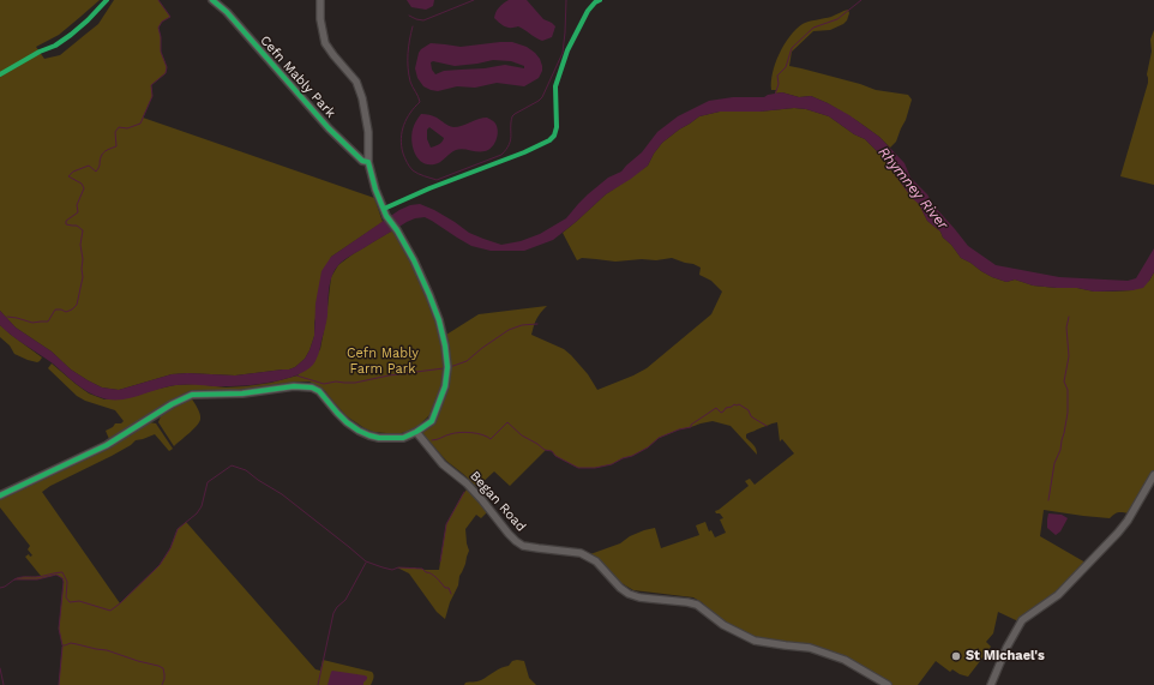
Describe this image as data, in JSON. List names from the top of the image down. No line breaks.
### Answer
{"streets":{"street":["Cefn Mably Park","Began Road"]},"water":["Rhymney River"],"parks":["Cefn Mably Farm Park"],"places":["St Michael's"]}
